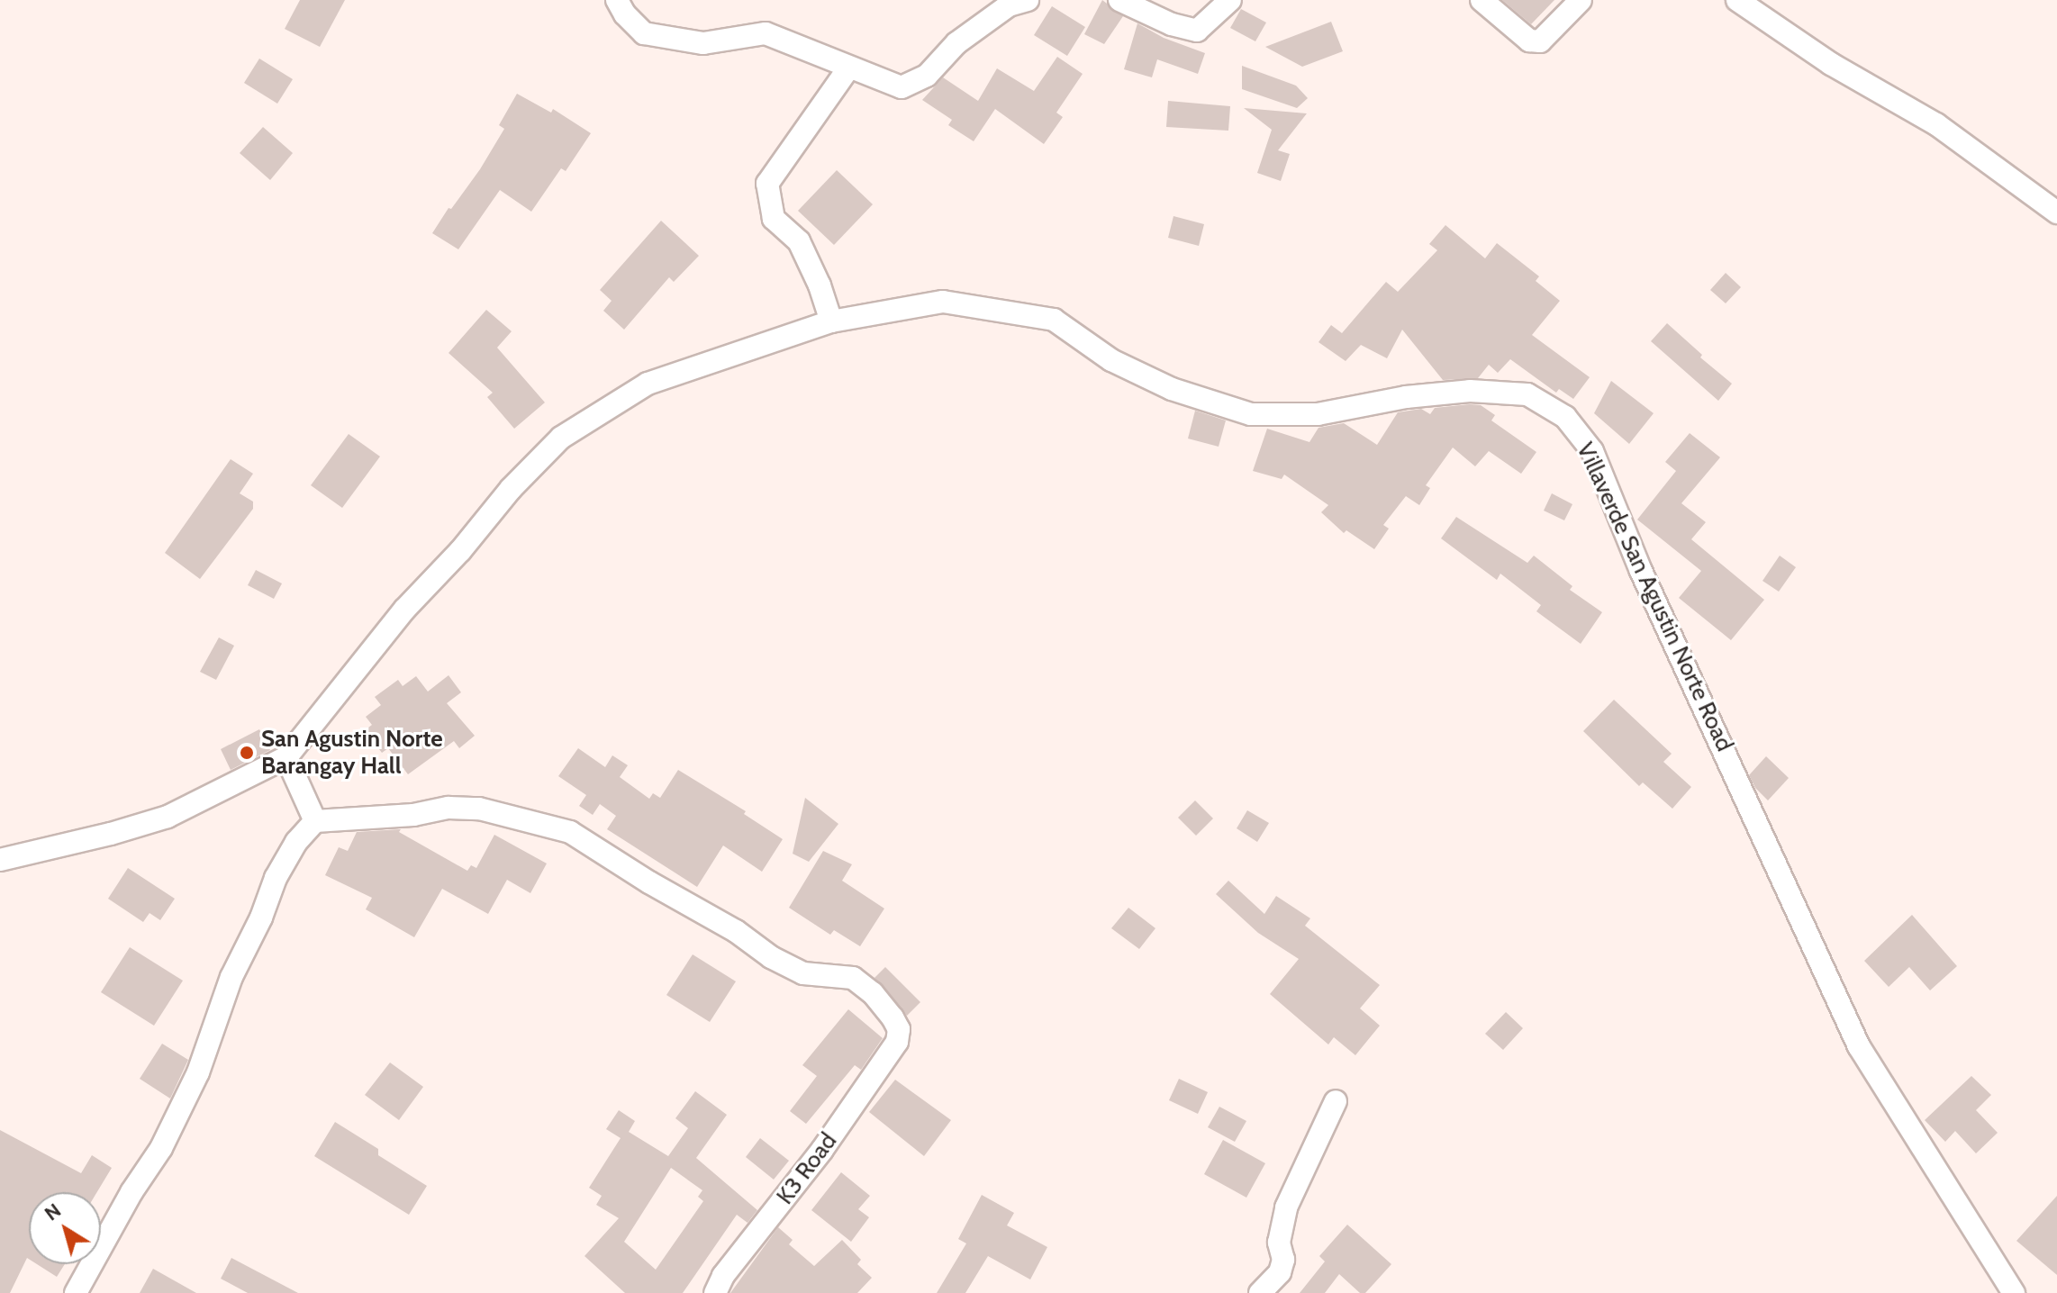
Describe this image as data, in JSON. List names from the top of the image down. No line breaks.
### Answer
{"streets":{"street":["Villaverde San Agustin Norte Road","K3 Road"]},"places":["San Agustin Norte Barangay Hall"],"north":"top left"}
